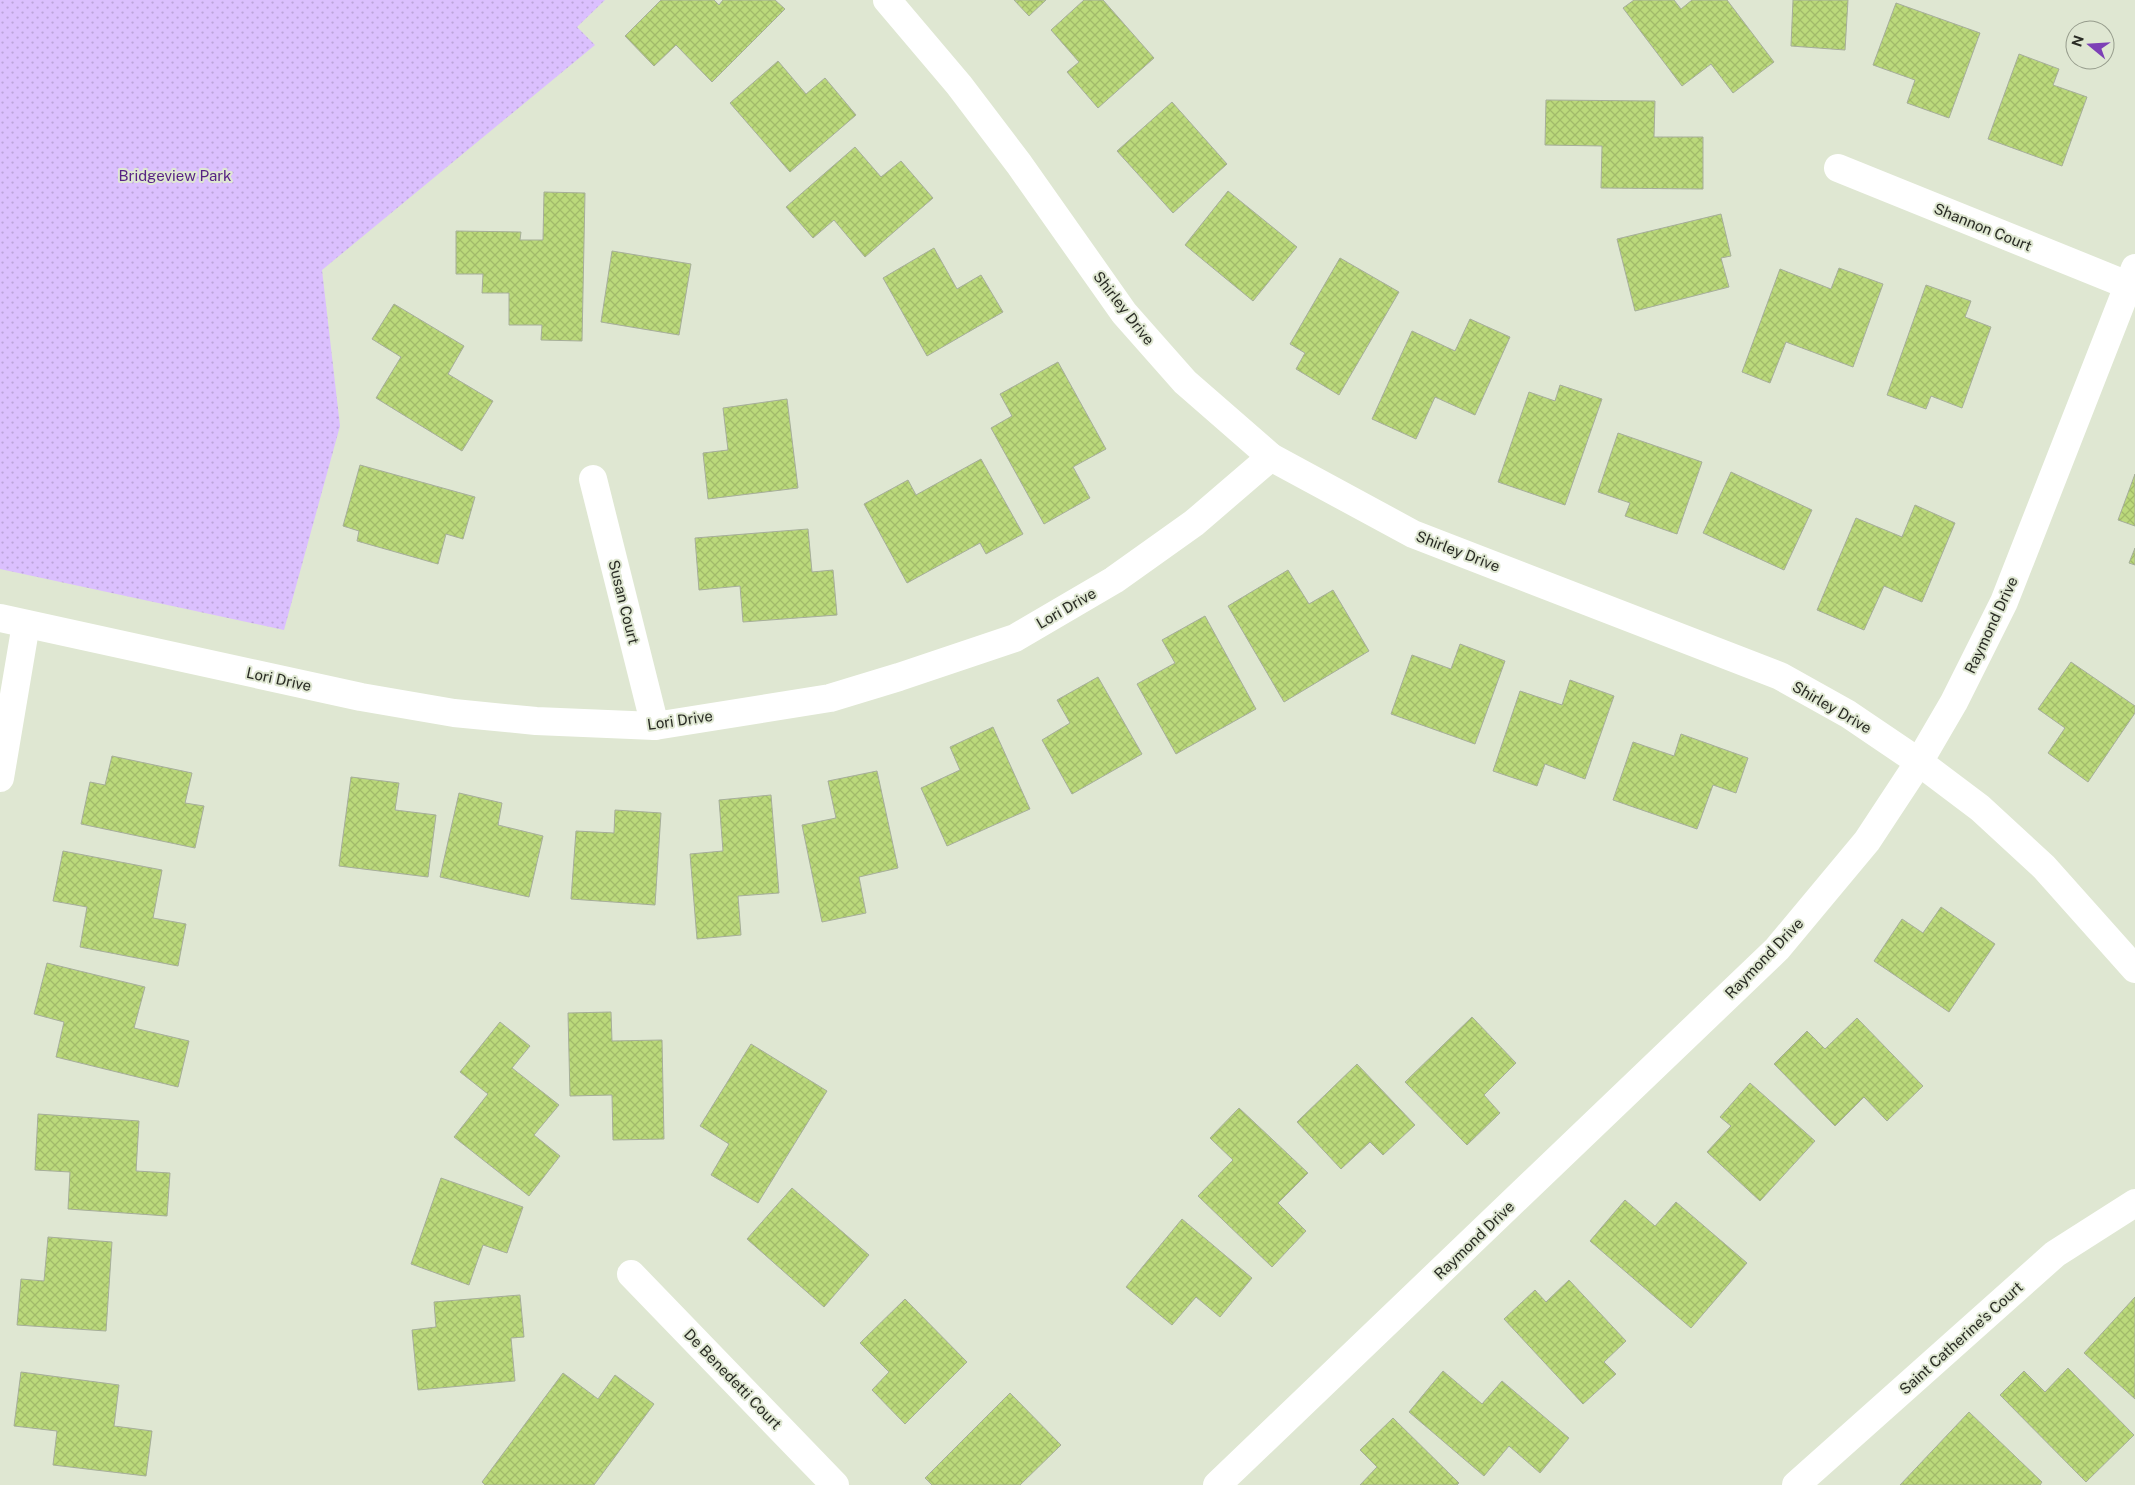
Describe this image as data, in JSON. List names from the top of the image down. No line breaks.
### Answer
{"streets":{"street":["Shannon Court","Shirley Drive","Susan Court","Lori Drive","Raymond Drive","Saint Catherine's Court","De Benedetti Court"]},"crossings":[["Shannon Court","Raymond Drive"],["Shirley Drive","Lori Drive"],["Shirley Drive","Raymond Drive"],["Susan Court","Lori Drive"]],"parks":["Bridgeview Park"],"north":"left"}
